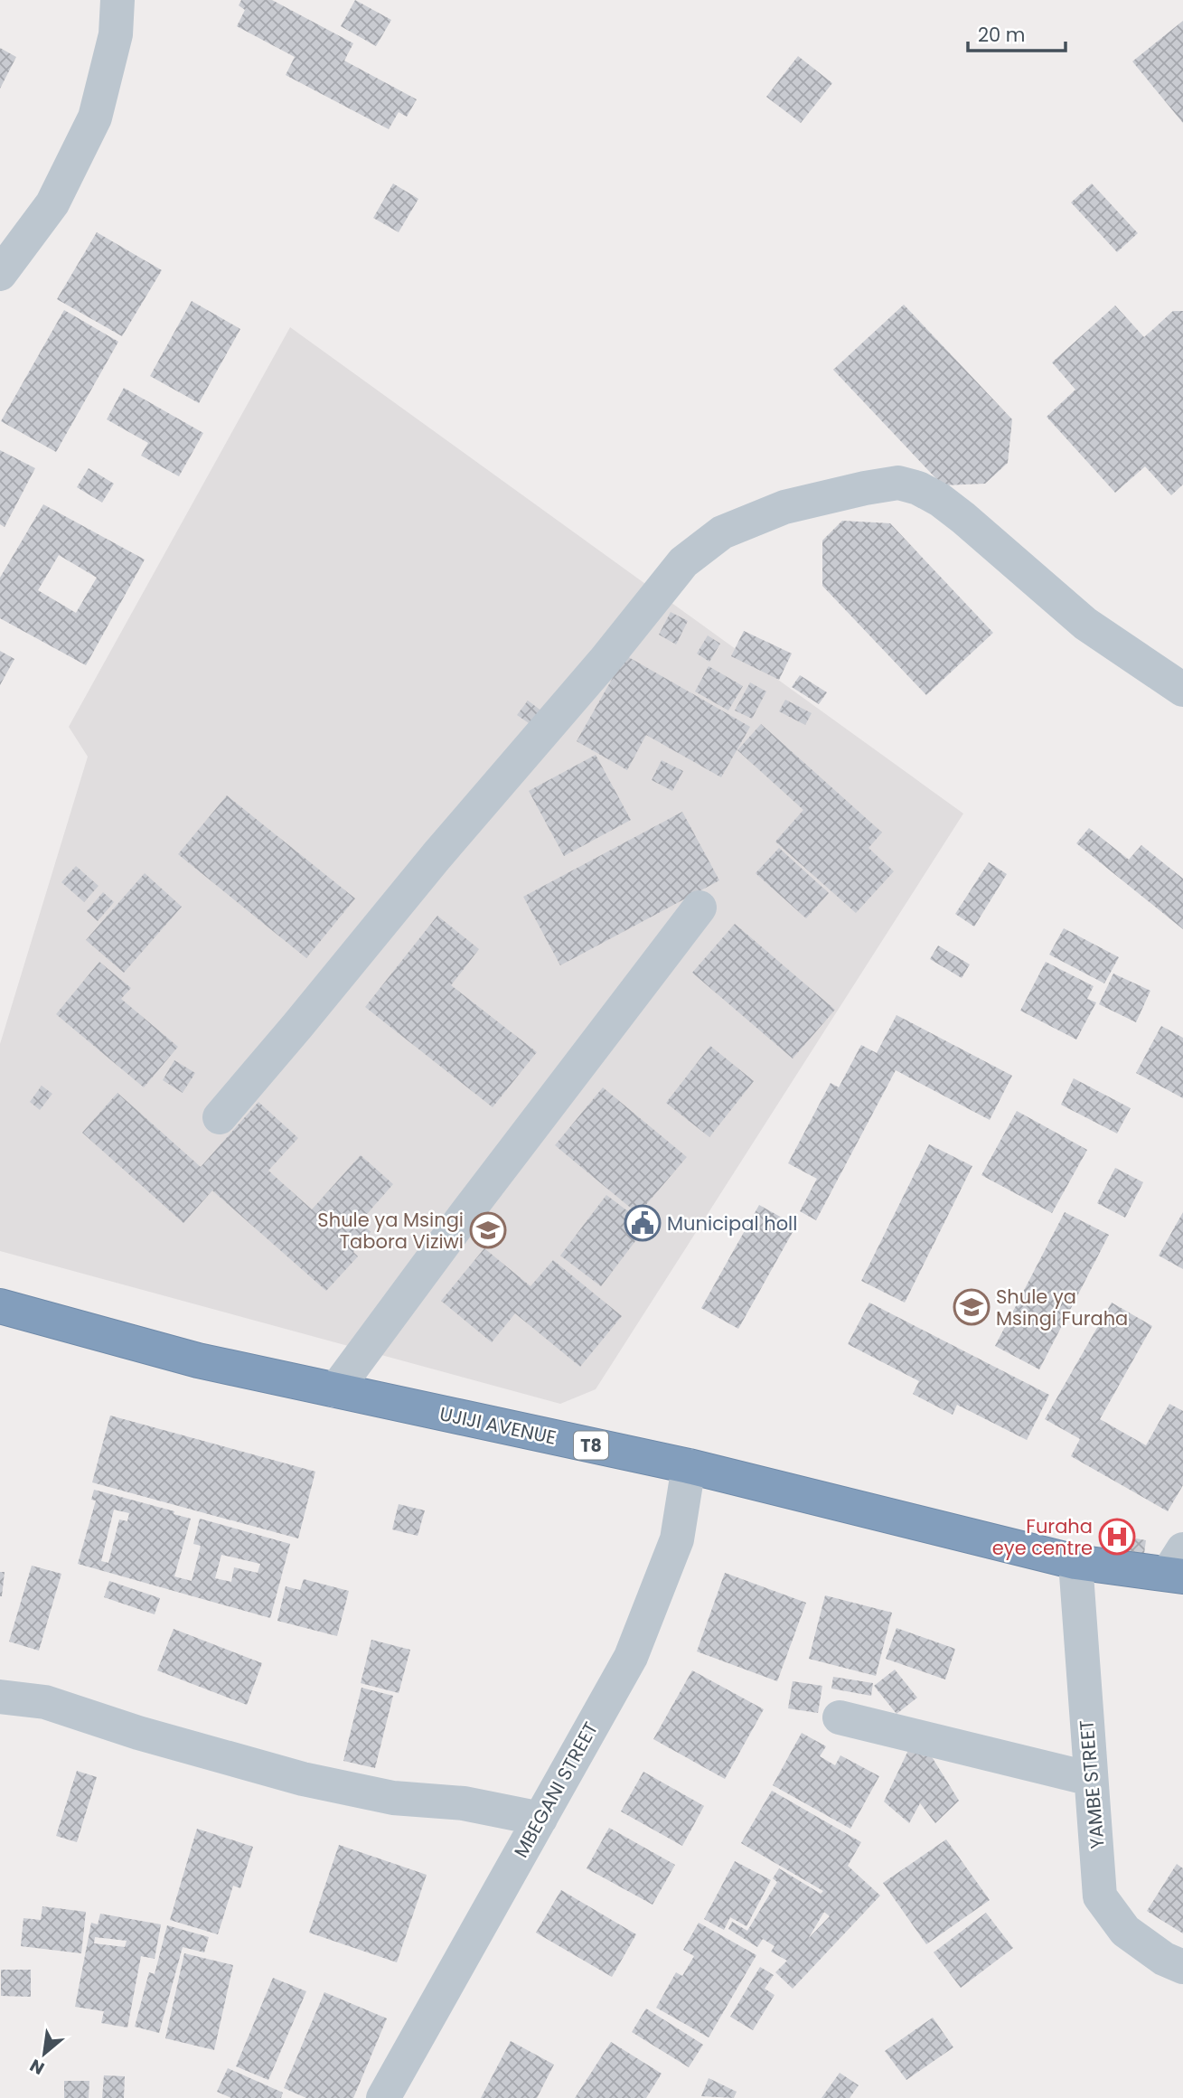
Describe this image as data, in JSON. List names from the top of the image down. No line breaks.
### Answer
{"streets":{"highway":["UJIJI AVENUE","T8"],"street":["YAMBE STREET","MBEGANI STREET"]},"crossings":[["UJIJI AVENUE","YAMBE STREET"],["UJIJI AVENUE","MBEGANI STREET"]],"places":{"public building":["Municipal holl"],"school or university":["Shule ya Msingi Tabora Viziwi","Shule ya Msingi Furaha"],"hospital":["Furaha eye centre"]},"scale_bar":"20 m","north":"bottom left"}
